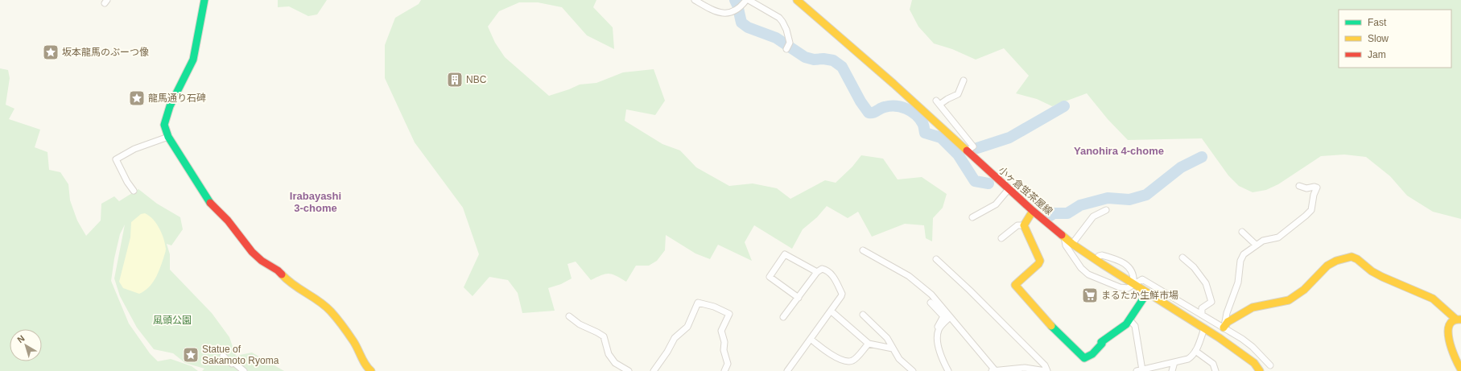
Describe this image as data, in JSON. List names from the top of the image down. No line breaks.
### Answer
{"streets":{"street":["小ヶ倉蛍茶屋線"]},"districts":["Yanohira 4-chome","Irabayashi 3-chome"],"parks":["風頭公園"],"places":{"place":["坂本龍馬のぶーつ像","龍馬通り石碑","Statue of Sakamoto Ryoma"],"building":["NBC"],"supermarket":["まるたか生鮮市場"]},"legend":["Fast","Slow","Jam"],"north":"top left"}
